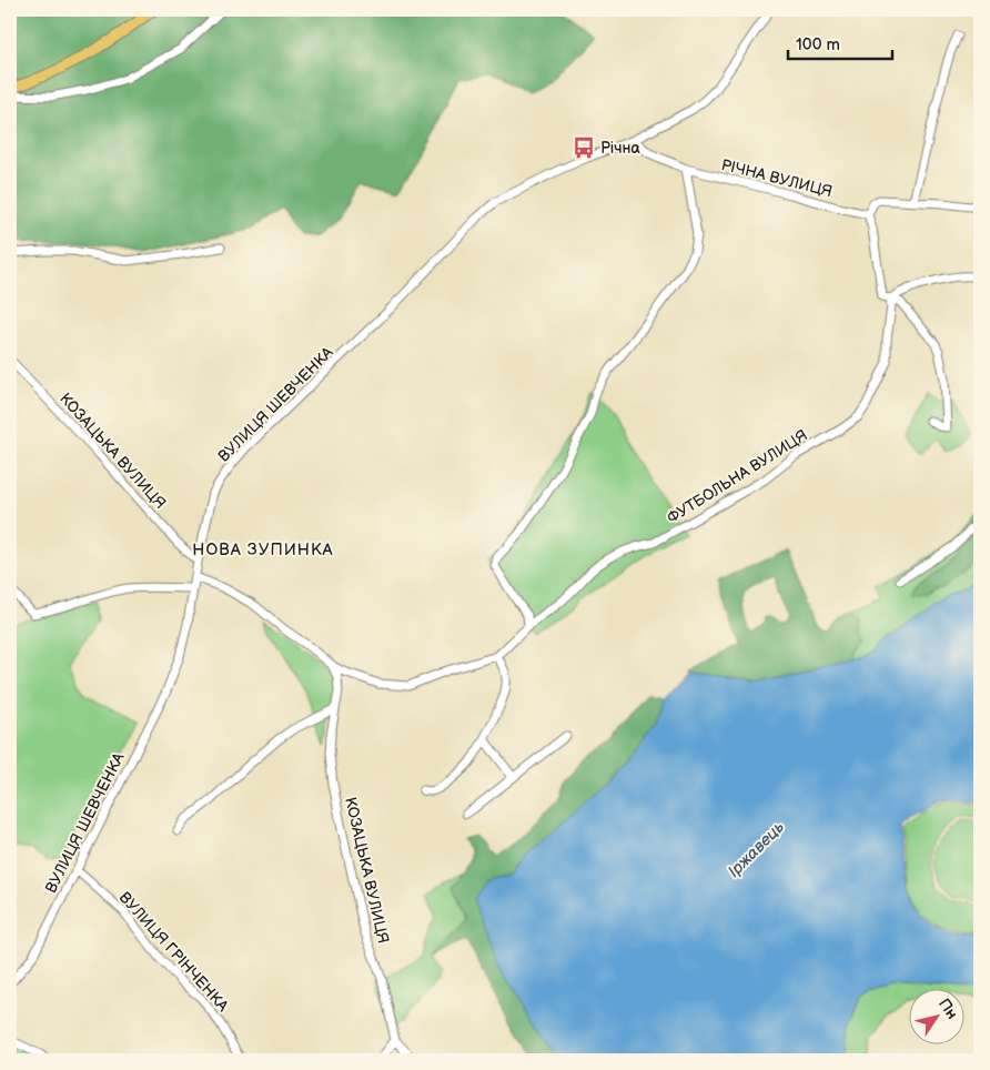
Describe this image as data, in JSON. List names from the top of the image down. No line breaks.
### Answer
{"streets":{"street":["РІЧНА ВУЛИЦЯ","ВУЛИЦЯ ШЕВЧЕНКА","КОЗАЦЬКА ВУЛИЦЯ","ФУТБОЛЬНА ВУЛИЦЯ","ВУЛИЦЯ ГРІНЧЕНКА"]},"crossings":[["РІЧНА ВУЛИЦЯ","ВУЛИЦЯ ШЕВЧЕНКА"],["ВУЛИЦЯ ШЕВЧЕНКА","КОЗАЦЬКА ВУЛИЦЯ"],["ВУЛИЦЯ ШЕВЧЕНКА","ВУЛИЦЯ ГРІНЧЕНКА"]],"districts":["НОВА ЗУПИНКА"],"water":["Іржавець"],"places":{"bus stop":["Річна"]},"scale_bar":"100 m","north":"top right"}
